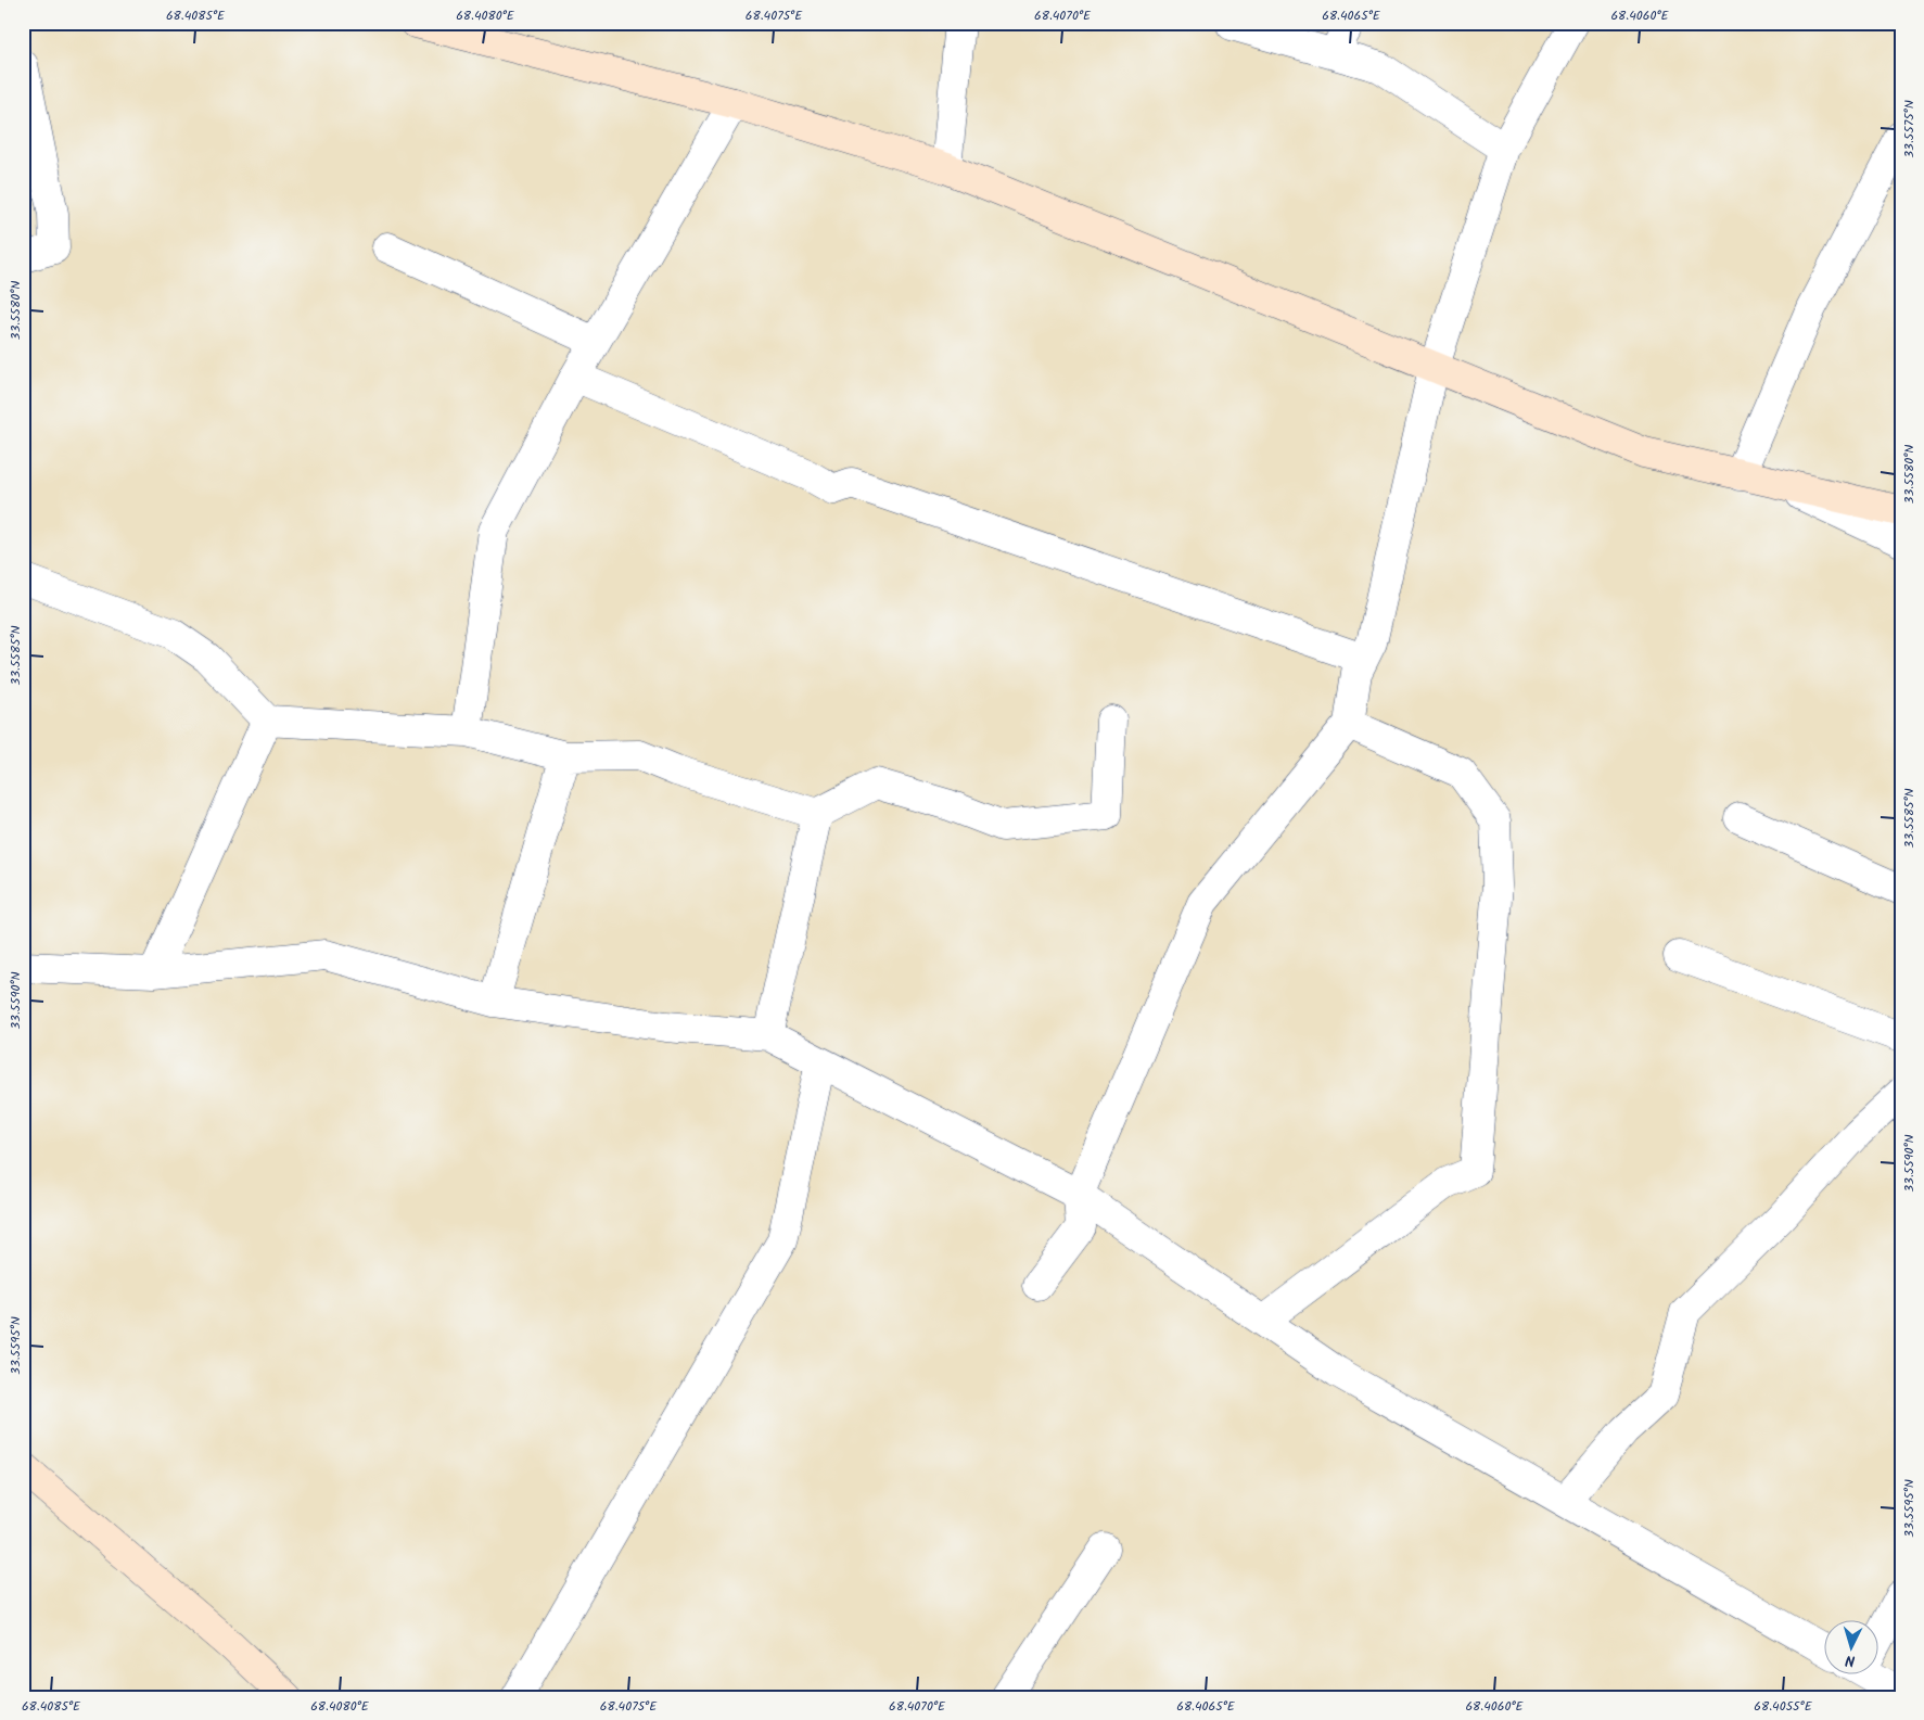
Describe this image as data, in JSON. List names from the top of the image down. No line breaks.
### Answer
{"north":"bottom","coordinates":["68.4085°E","68.4080°E","68.4075°E","68.4070°E","68.4065°E","68.4060°E","33.5575°N","33.5580°N","33.5585°N","33.5590°N","33.5595°N","68.4055°E"]}
